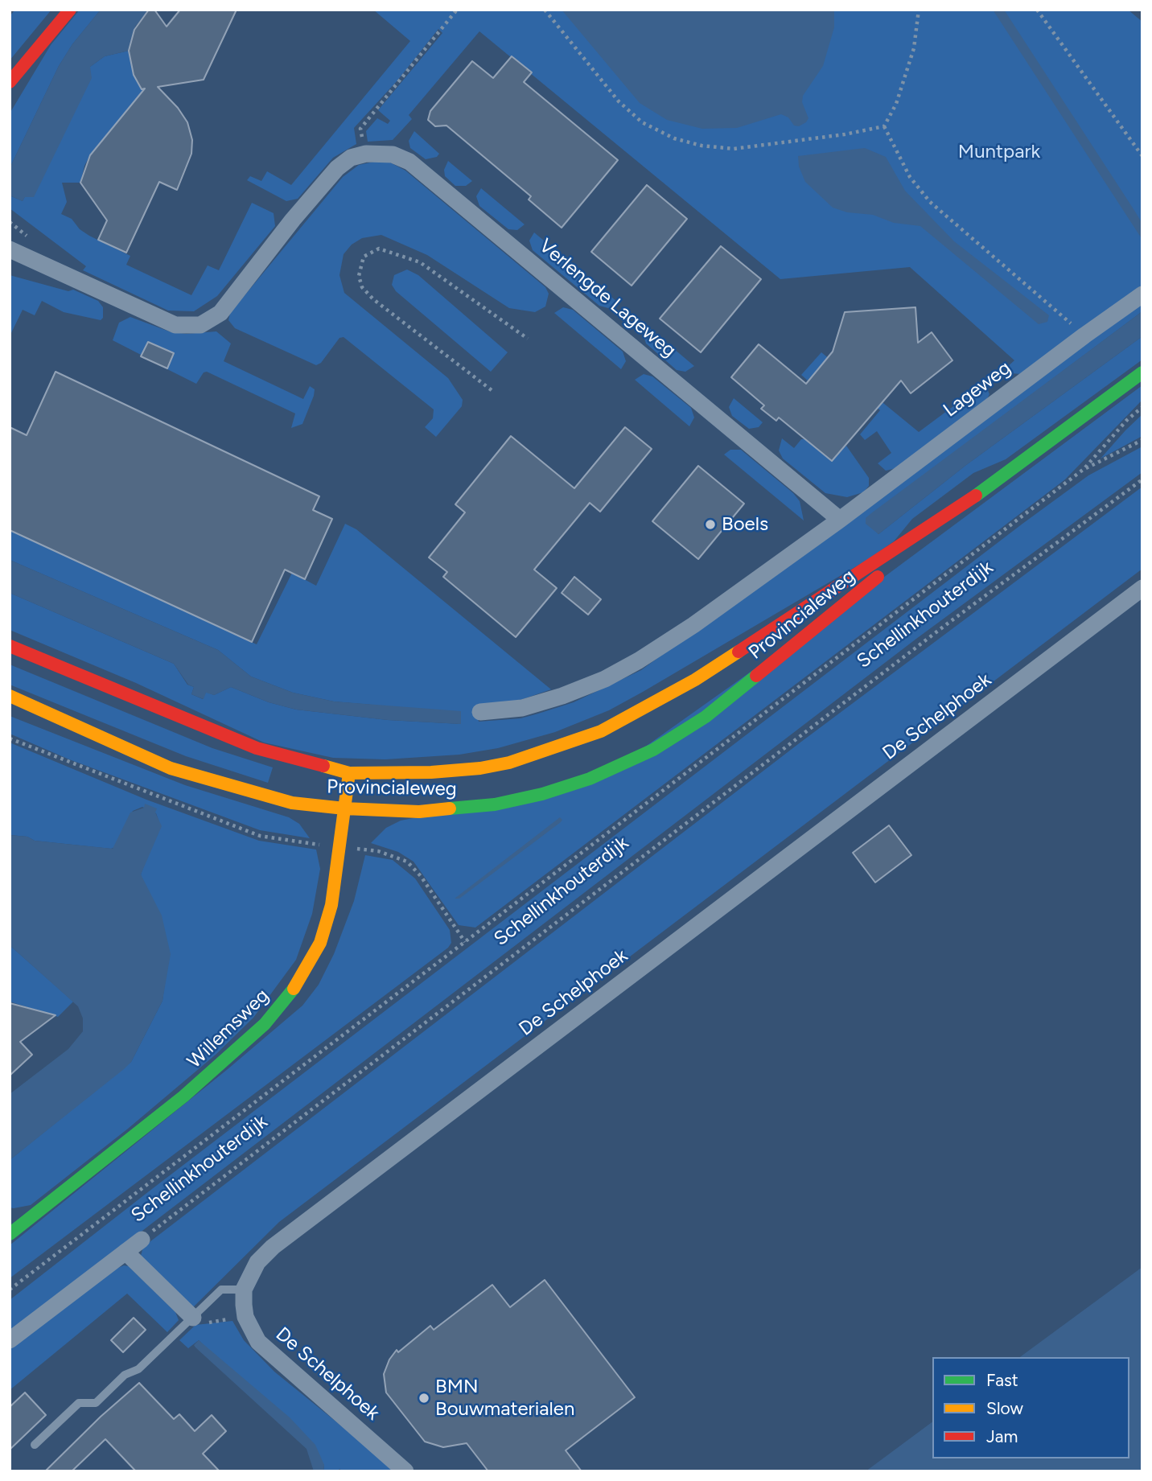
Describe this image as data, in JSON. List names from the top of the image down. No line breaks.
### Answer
{"streets":{"main road":["Provincialeweg","Willemsweg"],"street":["Verlengde Lageweg","Lageweg","Schellinkhouterdijk","De Schelphoek"]},"crossings":[["Verlengde Lageweg","Lageweg"],["Provincialeweg","Willemsweg"]],"parks":["Muntpark"],"places":["Boels","BMN Bouwmaterialen"],"legend":["Fast","Slow","Jam"]}
